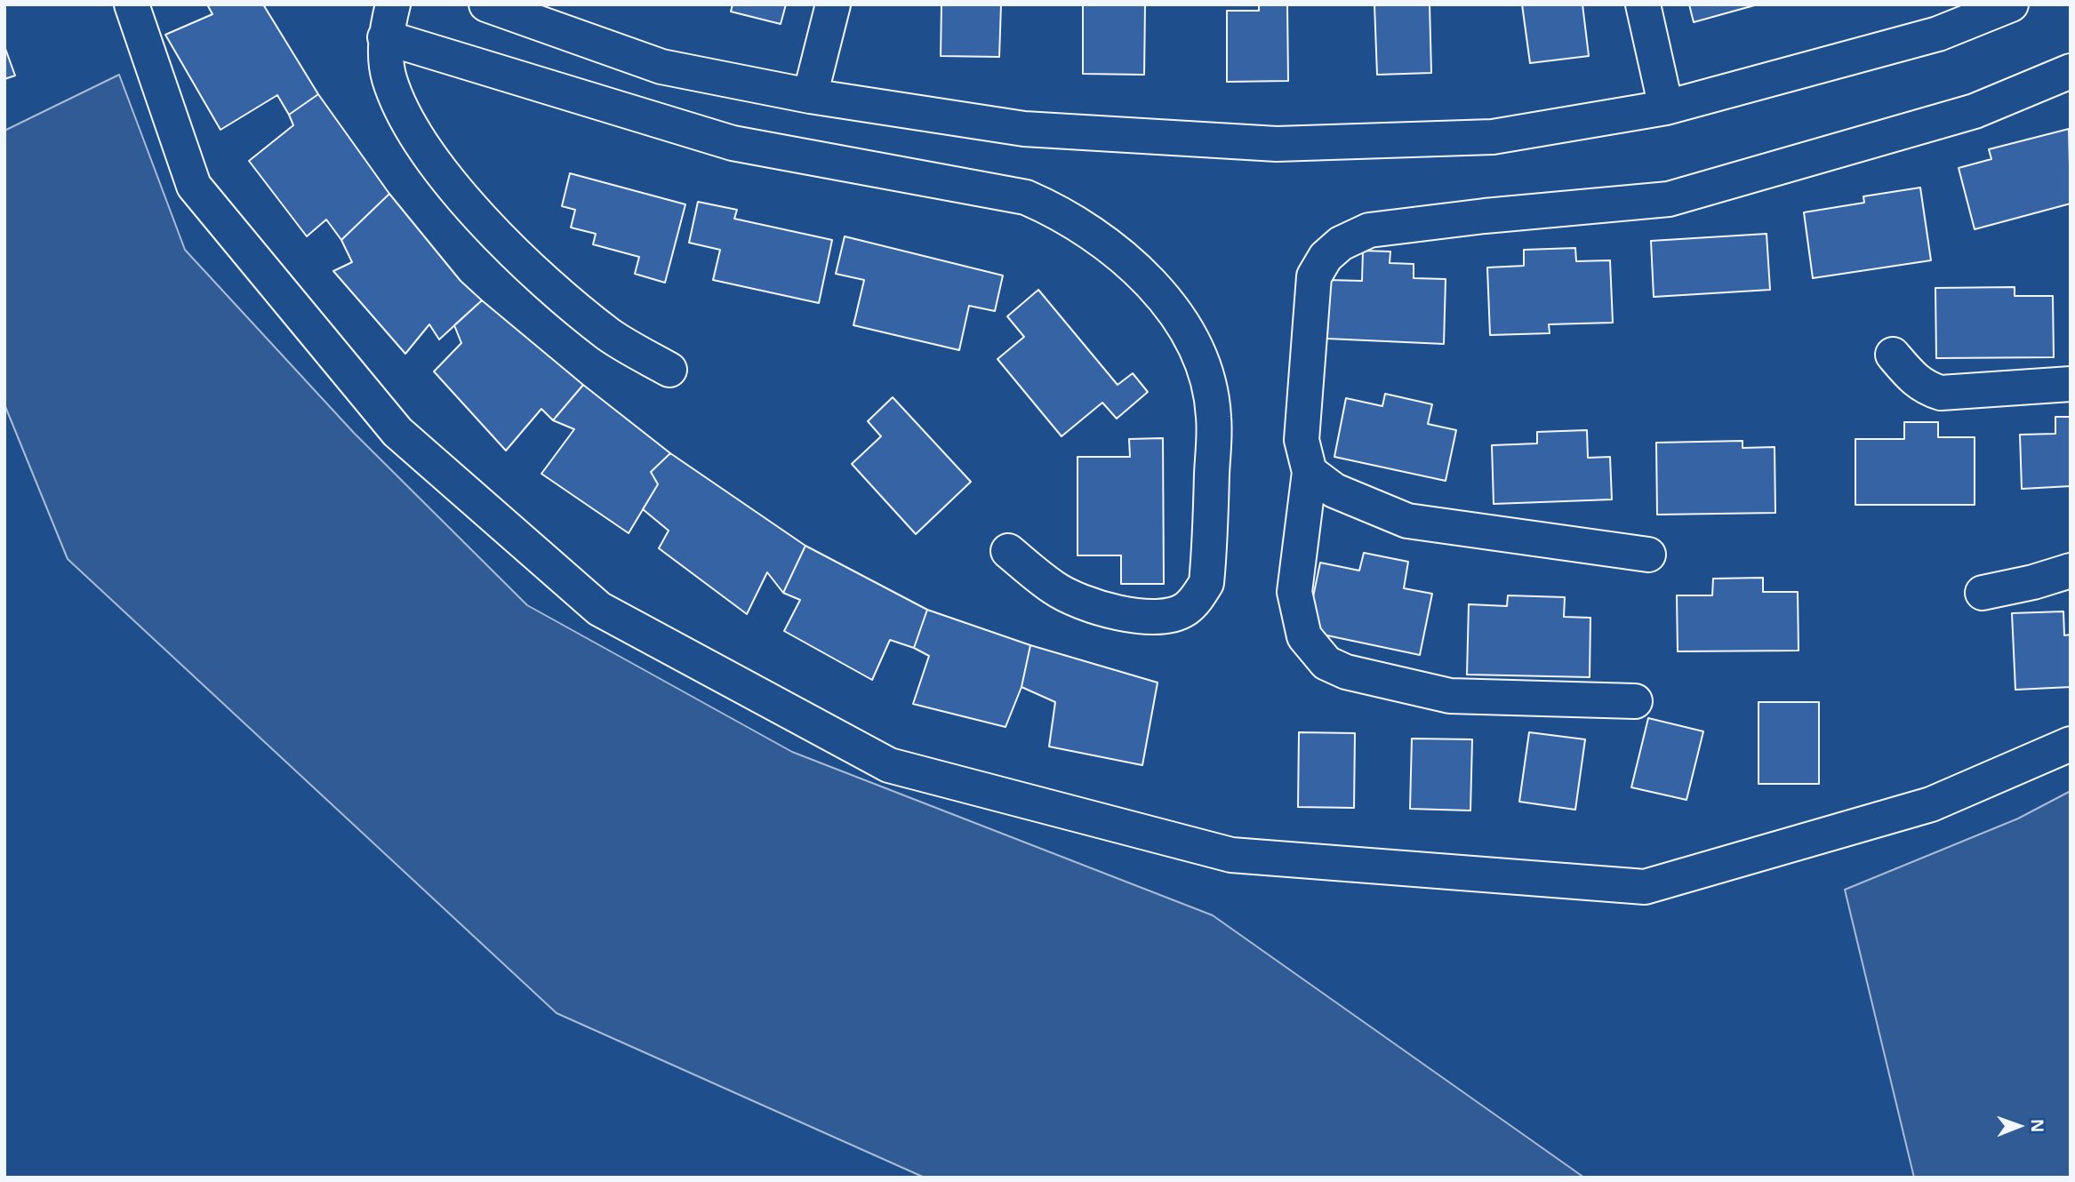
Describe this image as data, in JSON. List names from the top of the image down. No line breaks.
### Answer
{"north":"right"}
